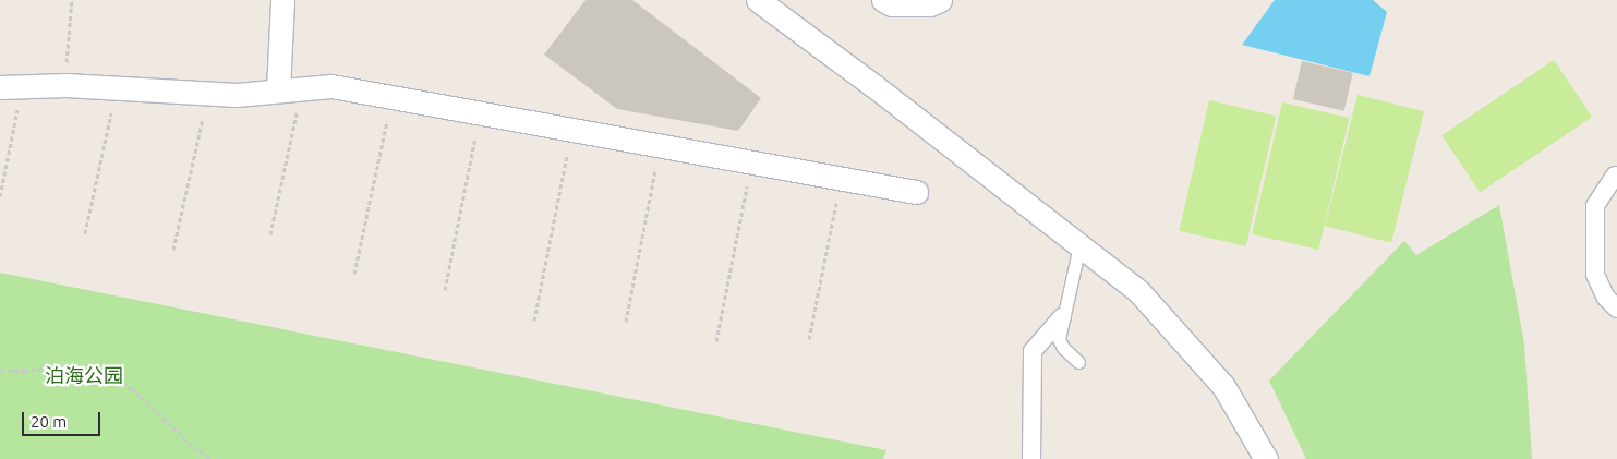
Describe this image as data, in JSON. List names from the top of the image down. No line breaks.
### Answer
{"parks":["泊海公园"],"scale_bar":"20 m"}
